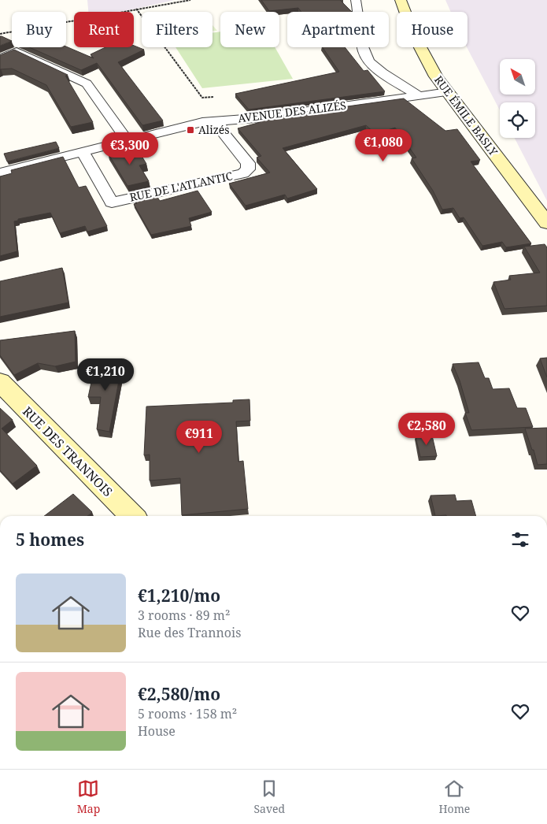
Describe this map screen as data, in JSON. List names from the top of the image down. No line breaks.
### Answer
{"streets":{"street":["AVENUE DES ALIZÉS","RUE ÉMILE BASLY","RUE DE L'ATLANTIC","RUE DES TRANNOIS"]},"crossings":[["AVENUE DES ALIZÉS","RUE ÉMILE BASLY"],["AVENUE DES ALIZÉS","RUE DE L'ATLANTIC"]],"places":{"transit":["Alizés"]},"north":"top left","page":{"chip":["Buy","Rent","Filters","New","Apartment","House"],"price":["€1,080","€3,300","€1,210","€2,580","€911"],"heading":"5 homes","list":[{"name":"€1,210/mo","note":"3 rooms · 89 m² · Rue des Trannois"},{"name":"€2,580/mo","note":"5 rooms · 158 m² · House"}],"tabs":["Map","Saved","Home"]}}
